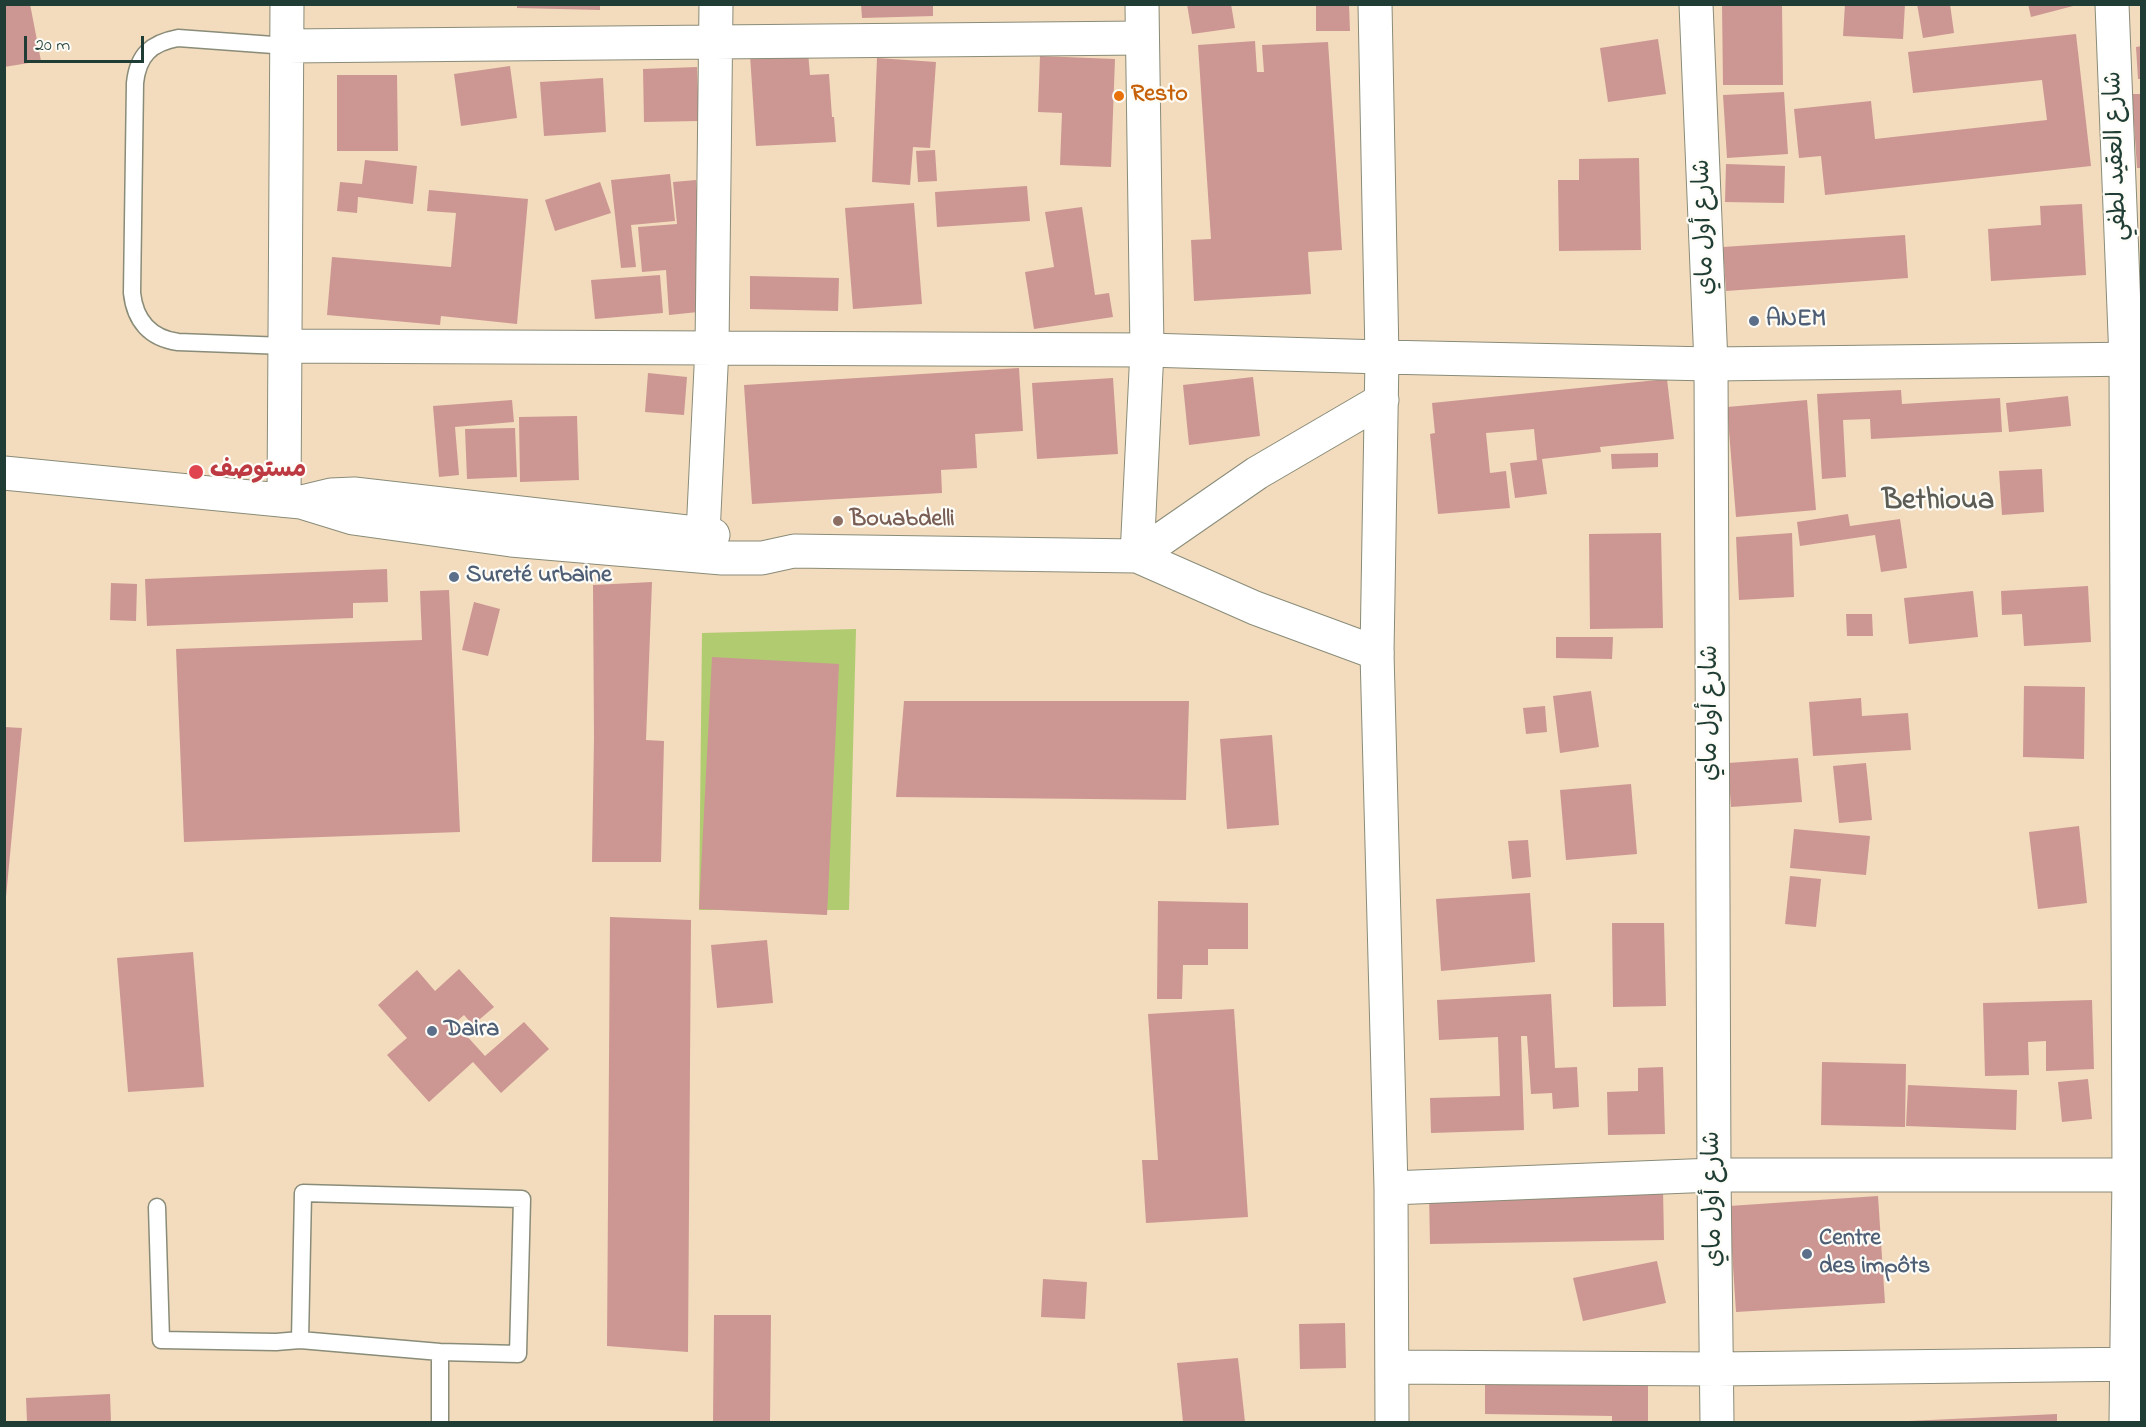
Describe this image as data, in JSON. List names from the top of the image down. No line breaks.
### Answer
{"streets":{"street":["شارع العقيد لطفي","شارع أول ماي"]},"districts":["Bethioua"],"places":["Resto","ANEM","مستوصف","Bouabdelli","Sureté urbaine","Daira","Centre des impôts"],"scale_bar":"20 m"}
